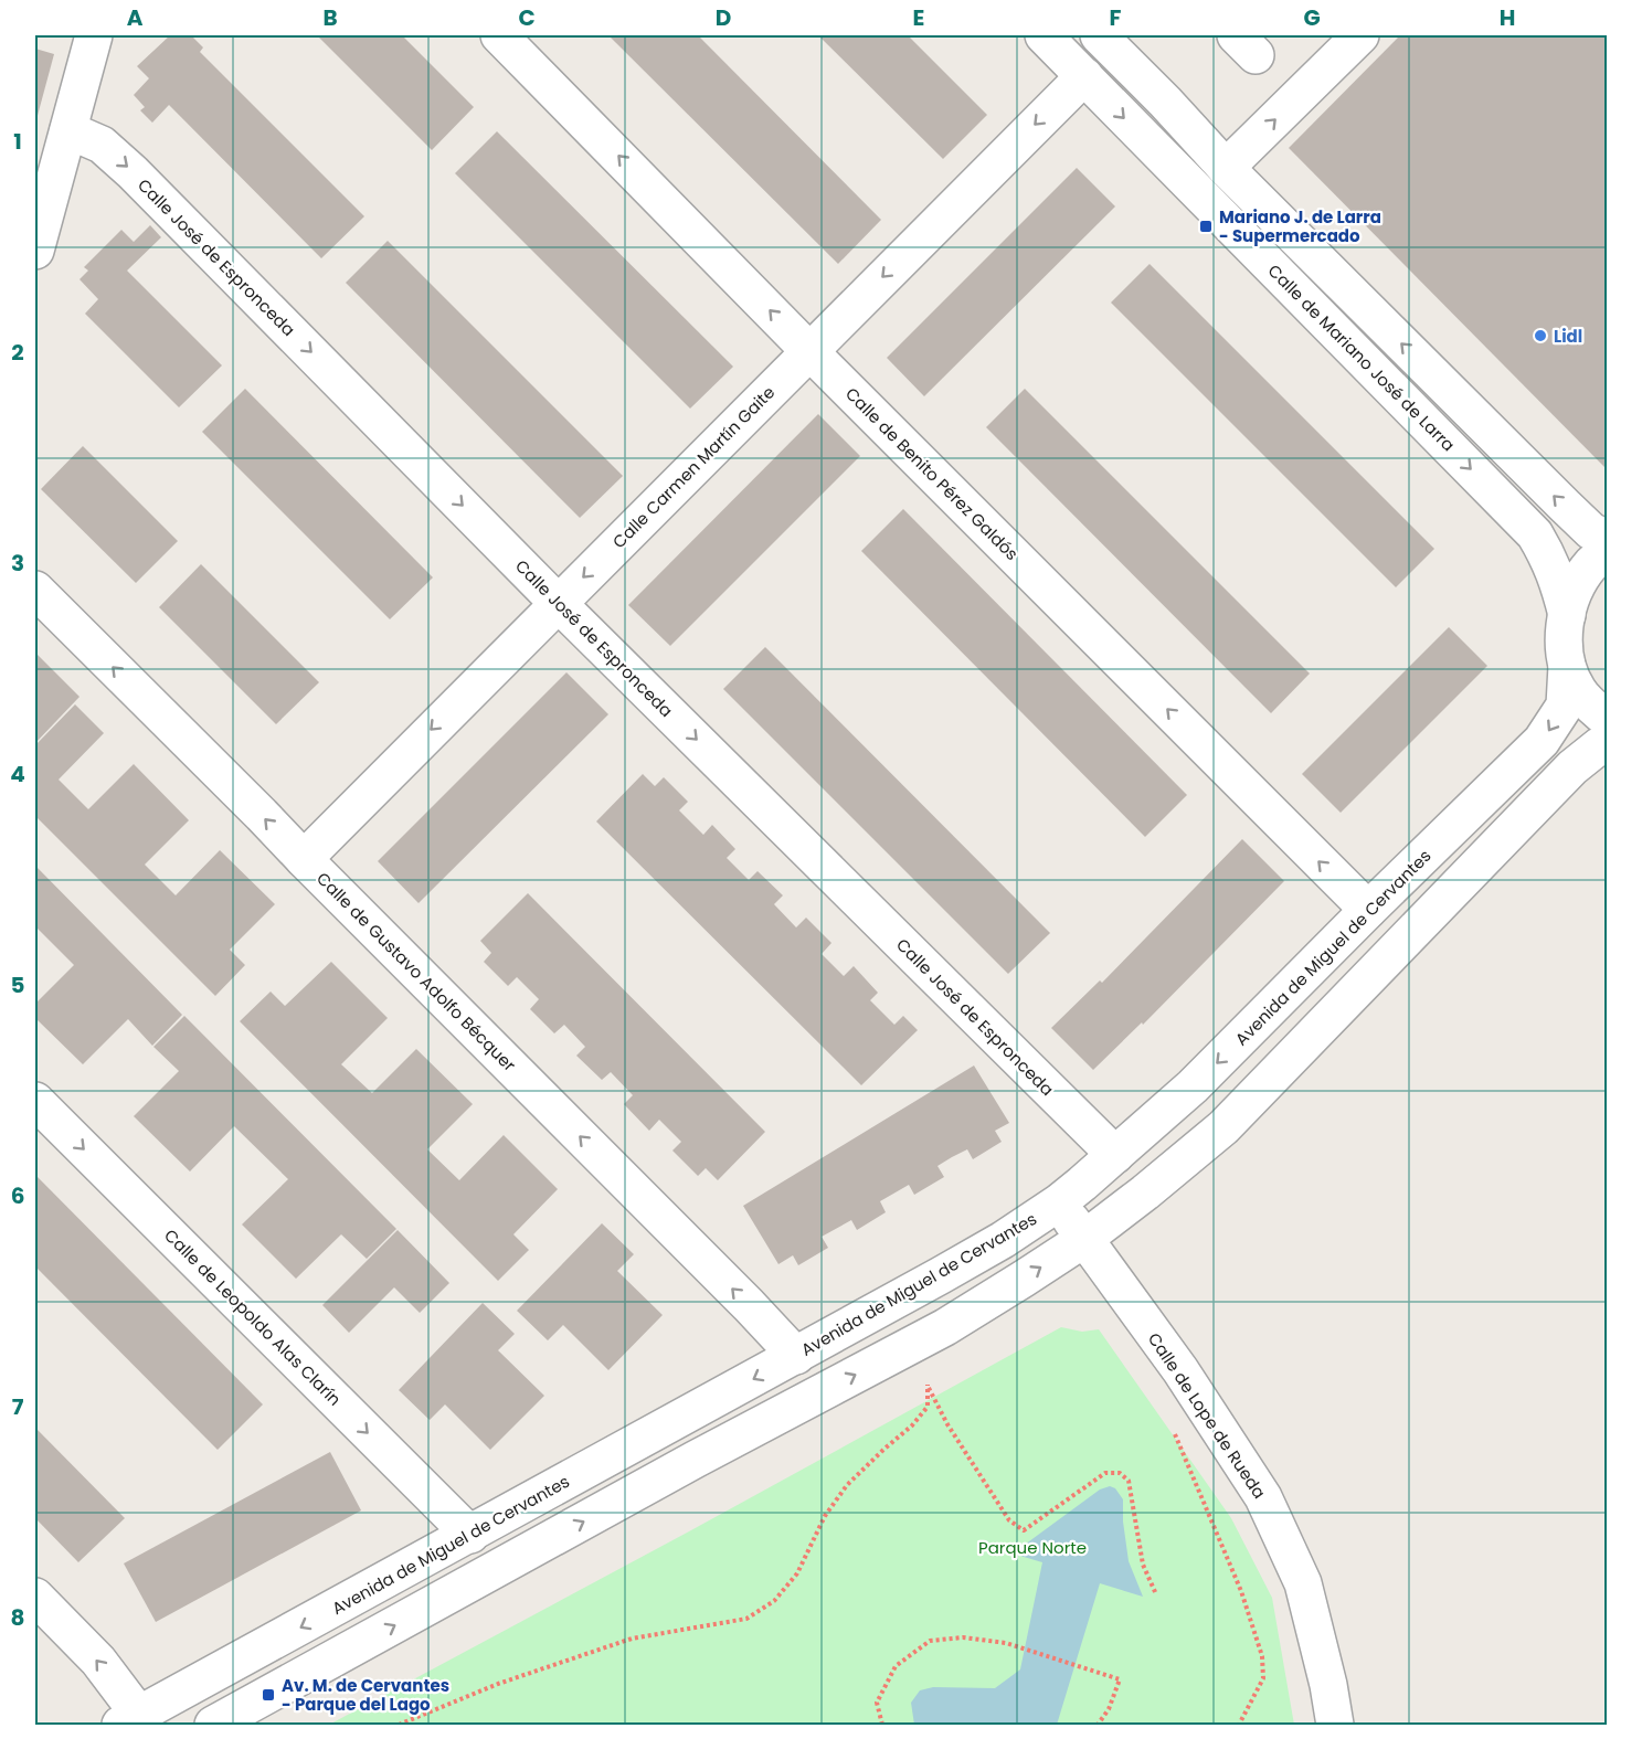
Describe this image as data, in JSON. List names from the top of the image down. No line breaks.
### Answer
{"streets":{"street":["Calle José de Espronceda","Calle de Mariano José de Larra","Calle Carmen Martín Gaite","Calle de Benito Pérez Galdós","Avenida de Miguel de Cervantes","Calle de Gustavo Adolfo Bécquer","Calle de Leopoldo Alas Clarín","Calle de Lope de Rueda"]},"crossings":[["Calle José de Espronceda","Calle Carmen Martín Gaite"],["Calle José de Espronceda","Avenida de Miguel de Cervantes"],["Calle de Mariano José de Larra","Calle Carmen Martín Gaite"],["Calle Carmen Martín Gaite","Calle de Benito Pérez Galdós"],["Calle Carmen Martín Gaite","Calle de Gustavo Adolfo Bécquer"],["Calle de Benito Pérez Galdós","Avenida de Miguel de Cervantes"],["Avenida de Miguel de Cervantes","Calle de Gustavo Adolfo Bécquer"],["Avenida de Miguel de Cervantes","Calle de Leopoldo Alas Clarín"],["Avenida de Miguel de Cervantes","Calle de Lope de Rueda"]],"one_way":["Calle José de Espronceda","Calle Carmen Martín Gaite","Calle de Benito Pérez Galdós","Calle de Gustavo Adolfo Bécquer","Calle de Leopoldo Alas Clarín"],"parks":["Parque Norte"],"places":{"transit":["Mariano J. de Larra - Supermercado","Av. M. de Cervantes - Parque del Lago"],"other":["Lidl"]},"grid":{"columns":["A","B","C","D","E","F","G","H"],"rows":["1","2","3","4","5","6","7","8"]}}
